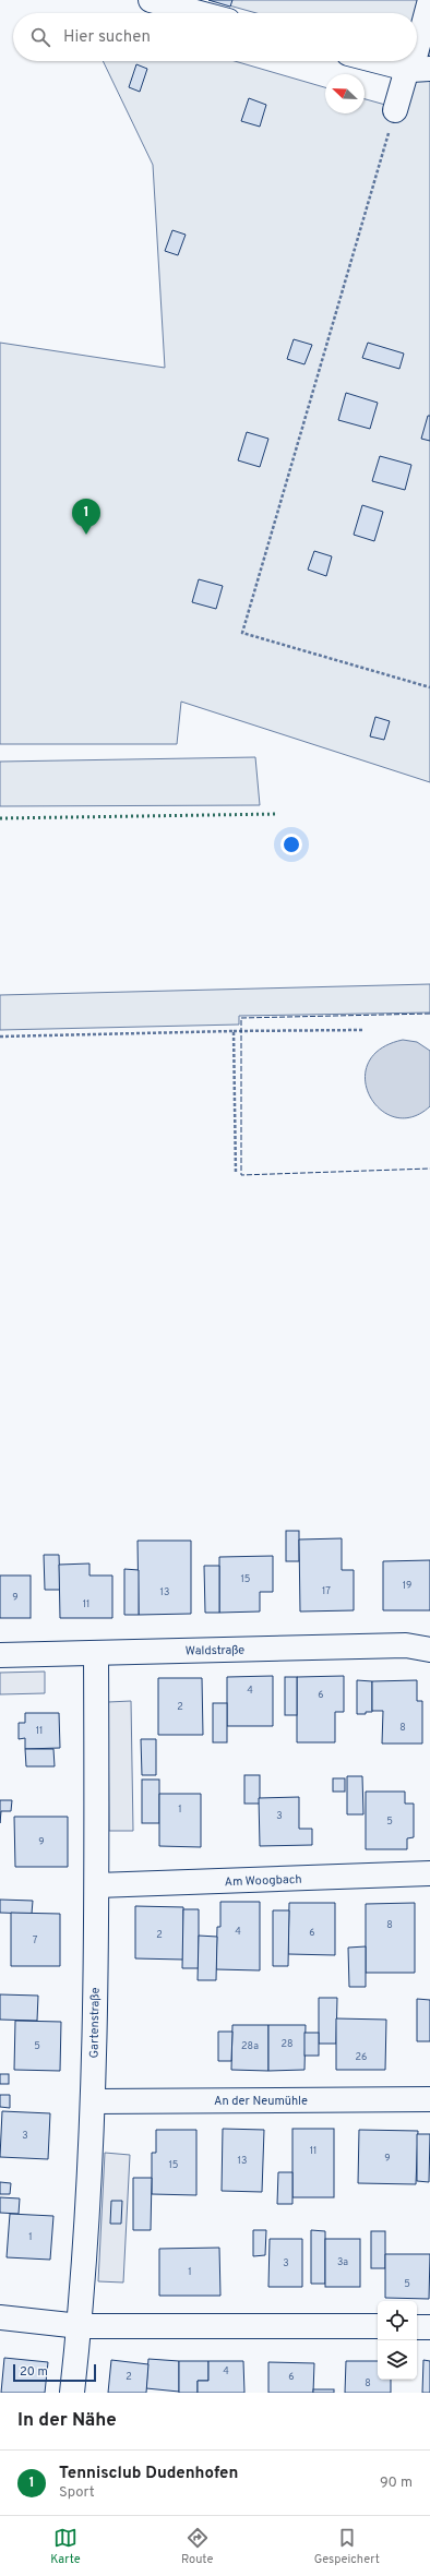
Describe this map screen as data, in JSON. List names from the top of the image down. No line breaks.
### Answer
{"streets":{"street":["Waldstraße","Am Woogbach","Gartenstraße","An der Neumühle"]},"crossings":[["Waldstraße","Gartenstraße"],["Am Woogbach","Gartenstraße"],["Gartenstraße","An der Neumühle"]],"house_numbers":["15","19","17","13","9","11","4","6","2","8","11","1","3","5","9","8","4","6","2","7","28","5","28a","26","3","11","9","13","15","1","3a","3","1","5","4","2","6","8"],"scale_bar":"20 m","north":"top left","page":{"search":"Hier suchen","pins":"1","scale":"20 m","heading":"In der Nähe","list":[{"mark":"1","name":"Tennisclub Dudenhofen","note":"Sport","value":"90 m"}],"nav":["Karte","Route","Gespeichert"]}}
